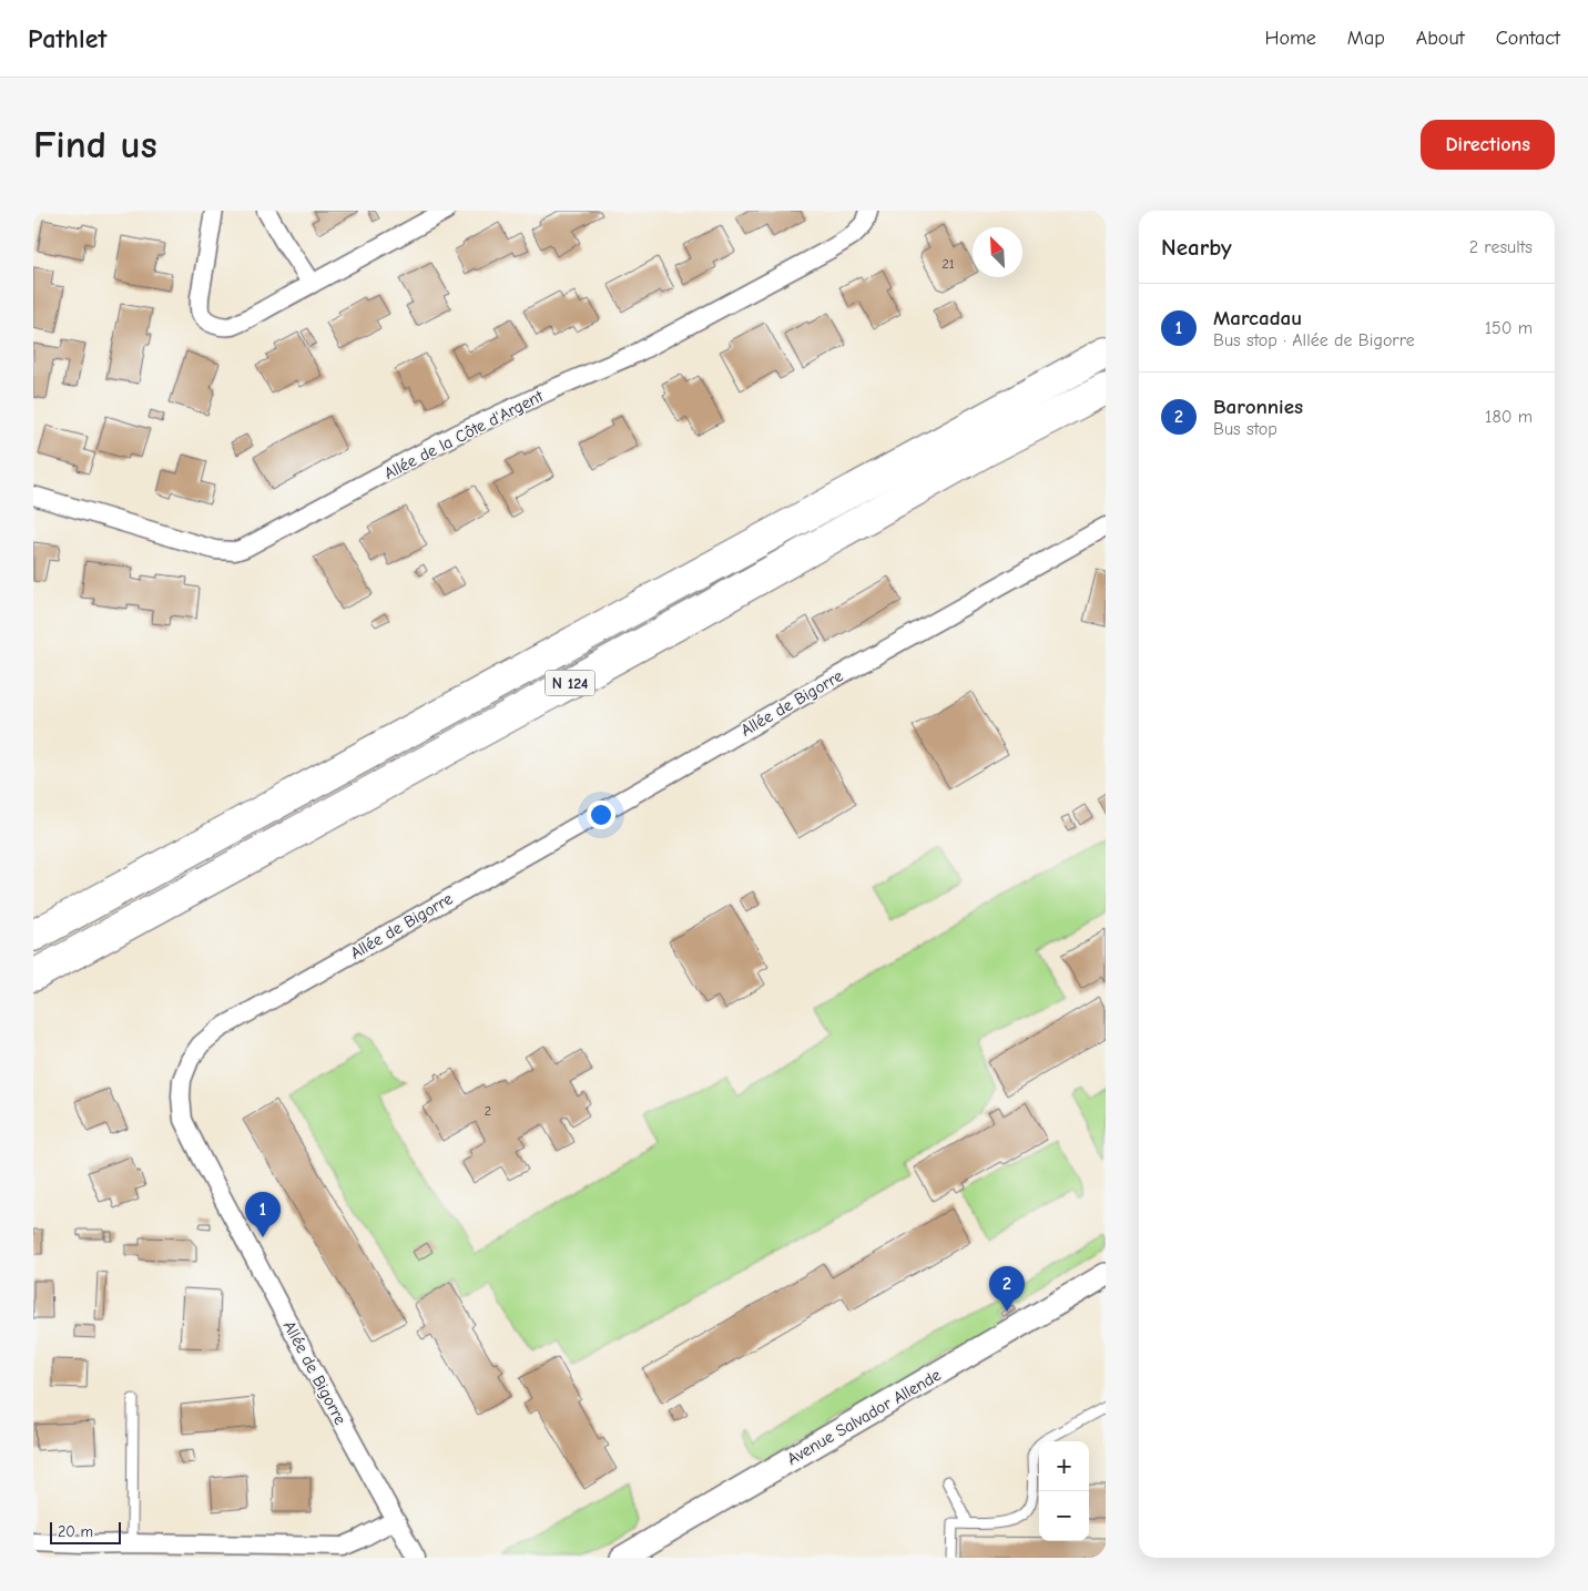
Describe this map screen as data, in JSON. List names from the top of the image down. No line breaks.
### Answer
{"streets":{"highway":["N 124"],"street":["Allée de la Côte d'Argent","Allée de Bigorre","Avenue Salvador Allende"]},"house_numbers":["21","2"],"scale_bar":"20 m","north":"top left","page":{"header":"Pathlet","nav":["Home","Map","About","Contact"],"buttons":"Directions","title":"Find us","heading":["Nearby","2 results"],"list":[{"mark":"1","name":"Marcadau","note":"Bus stop · Allée de Bigorre","value":"150 m"},{"mark":"2","name":"Baronnies","note":"Bus stop","value":"180 m"}],"pins":["1","2"],"map_buttons":["+","−"],"scale":"20 m"}}
